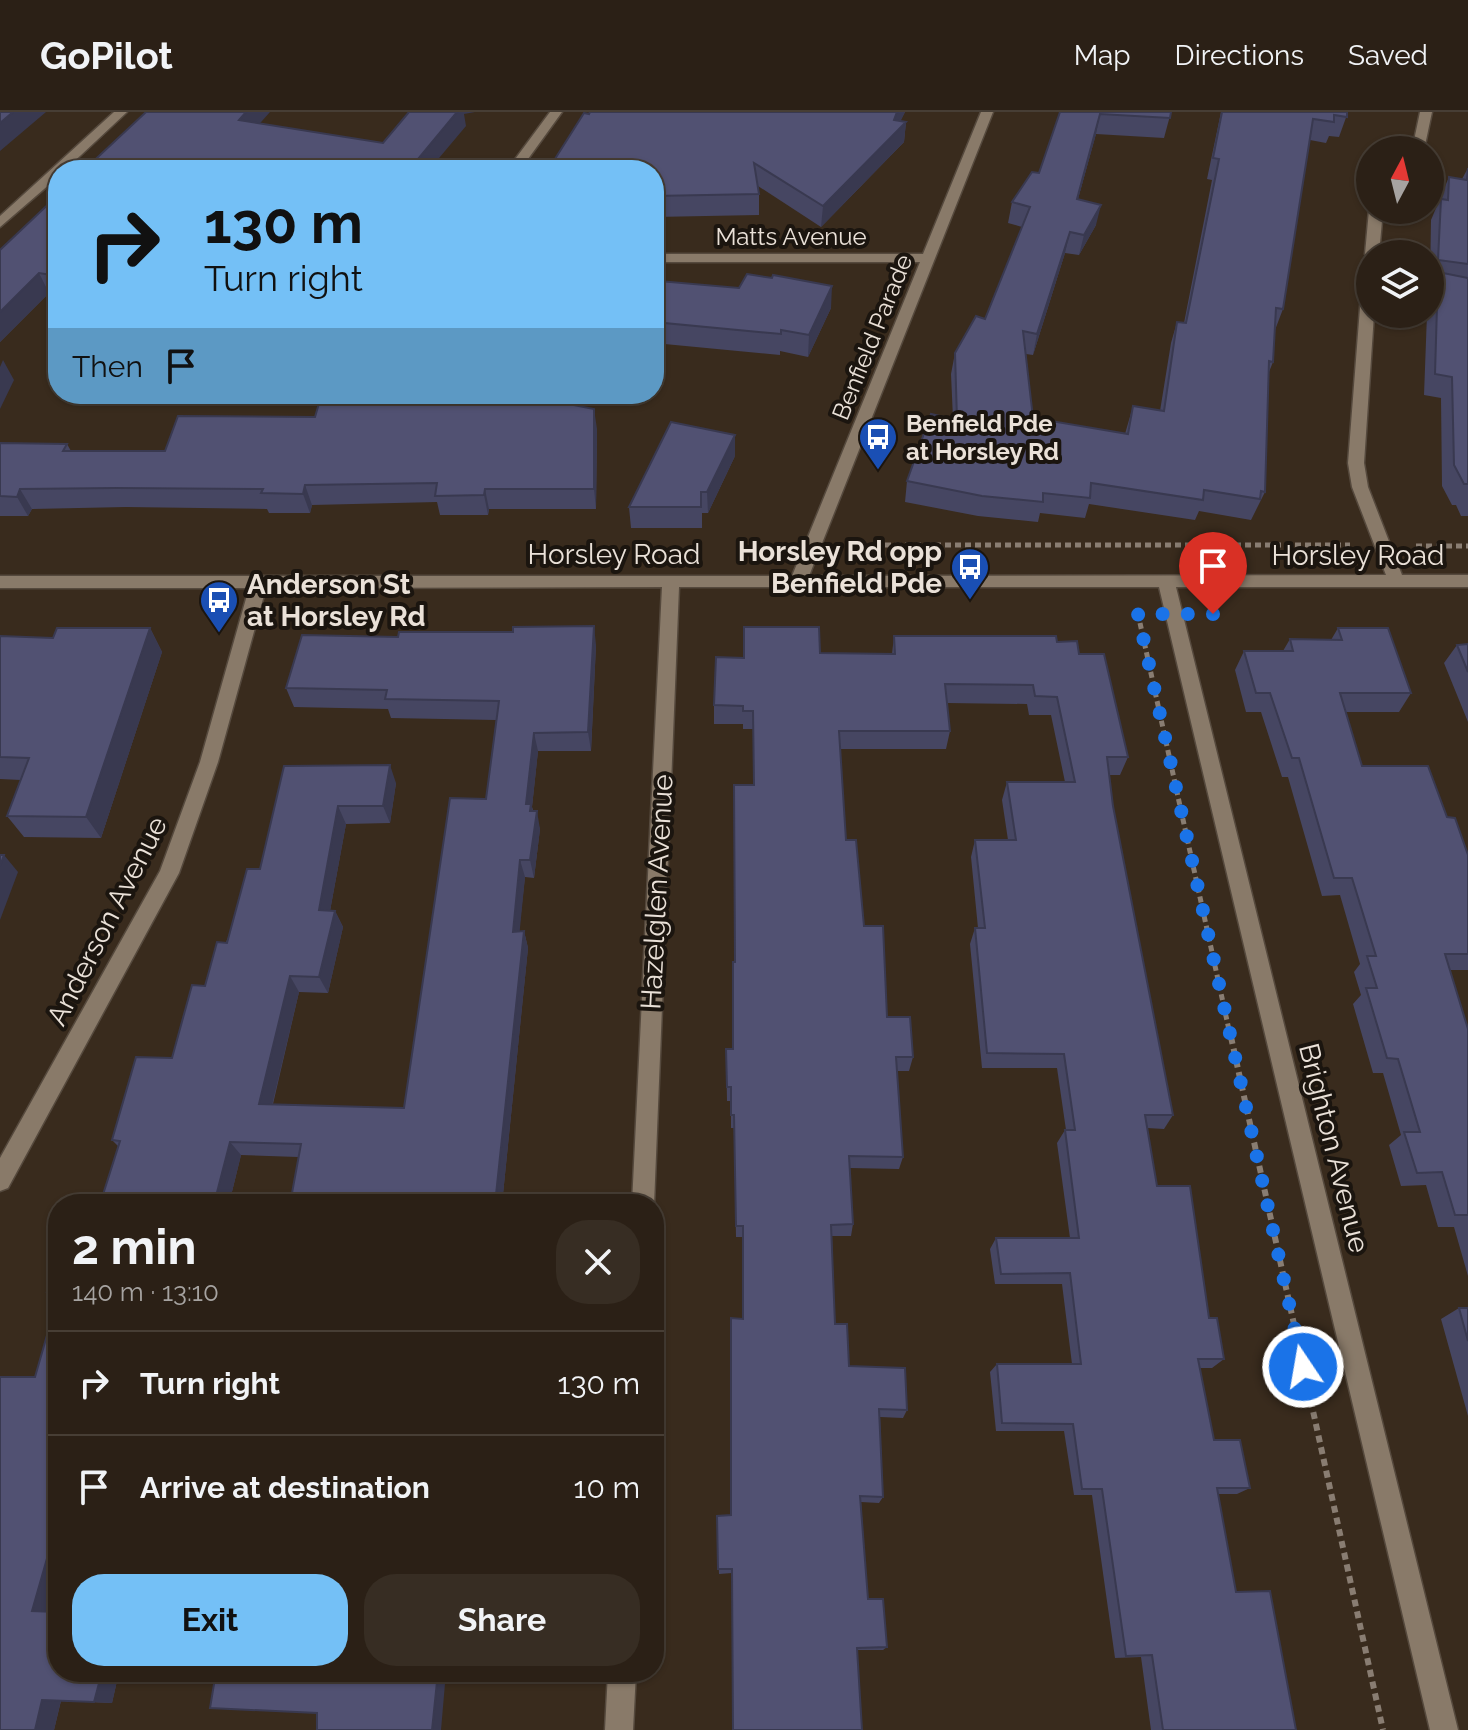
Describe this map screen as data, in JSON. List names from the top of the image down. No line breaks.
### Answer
{"streets":{"street":["Matts Avenue","Benfield Parade","Horsley Road","Hazelglen Avenue","Anderson Avenue","Brighton Avenue"]},"crossings":[["Matts Avenue","Benfield Parade"],["Benfield Parade","Horsley Road"],["Horsley Road","Hazelglen Avenue"],["Horsley Road","Anderson Avenue"],["Horsley Road","Brighton Avenue"]],"places":{"bus stop":["Benfield Pde at Horsley Rd","Horsley Rd opp Benfield Pde","Anderson St at Horsley Rd"]},"north":"top","page":{"header":"GoPilot","nav":["Map","Directions","Saved"],"turn":["130 m","Turn right"],"then":"Then","heading":["2 min","140 m · 13:10"],"list":[{"name":"Turn right","value":"130 m"},{"name":"Arrive at destination","value":"10 m"}],"buttons":["Exit","Share"]}}
